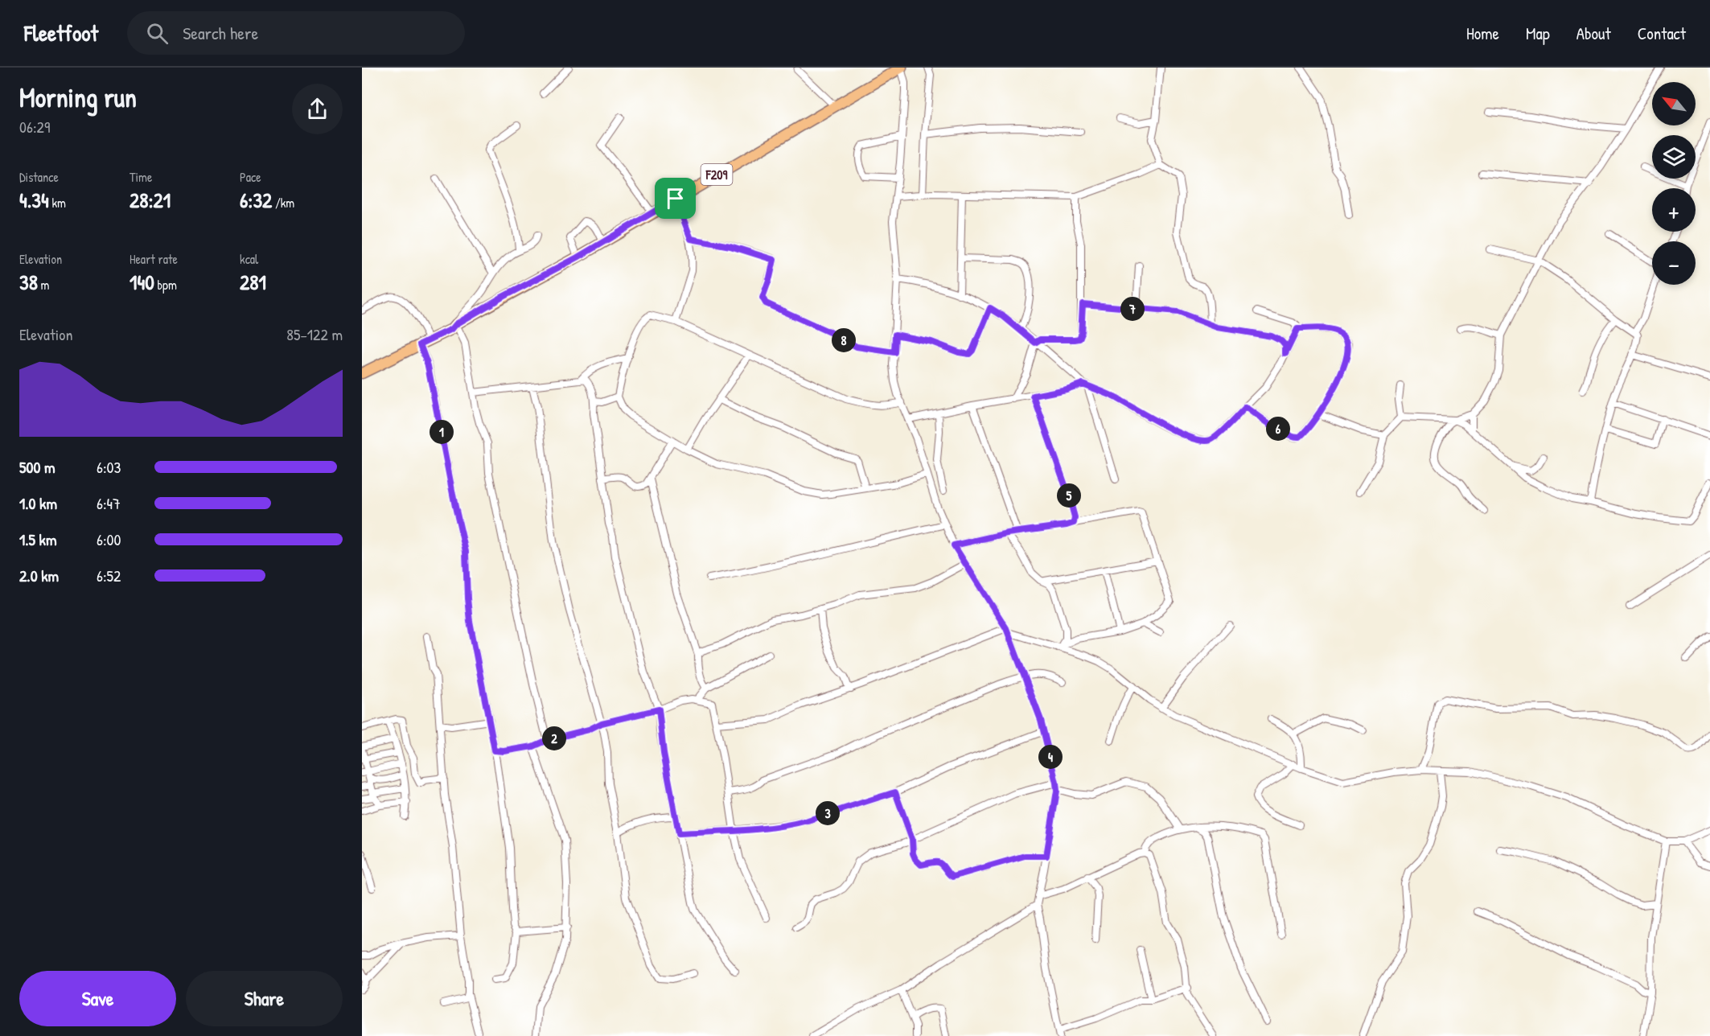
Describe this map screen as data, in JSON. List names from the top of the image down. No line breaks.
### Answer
{"streets":{"main road":["F209"]},"north":"top left","page":{"header":"Fleetfoot","search":"Search here","nav":["Home","Map","About","Contact"],"heading":["Morning run","06:29"],"map_buttons":["+","−"],"stats":[["Distance","4.34 km"],["Time","28:21"],["Pace","6:32 /km"],["Elevation","38 m"],["Heart rate","140 bpm"],["kcal","281"]],"pins":["7","8","6","1","5","2","4","3"],"chart":["Elevation","85–122 m"],"list":[{"name":"500 m","note":"6:03"},{"name":"1.0 km","note":"6:47"},{"name":"1.5 km","note":"6:00"},{"name":"2.0 km","note":"6:52"}],"buttons":["Save","Share"]}}
